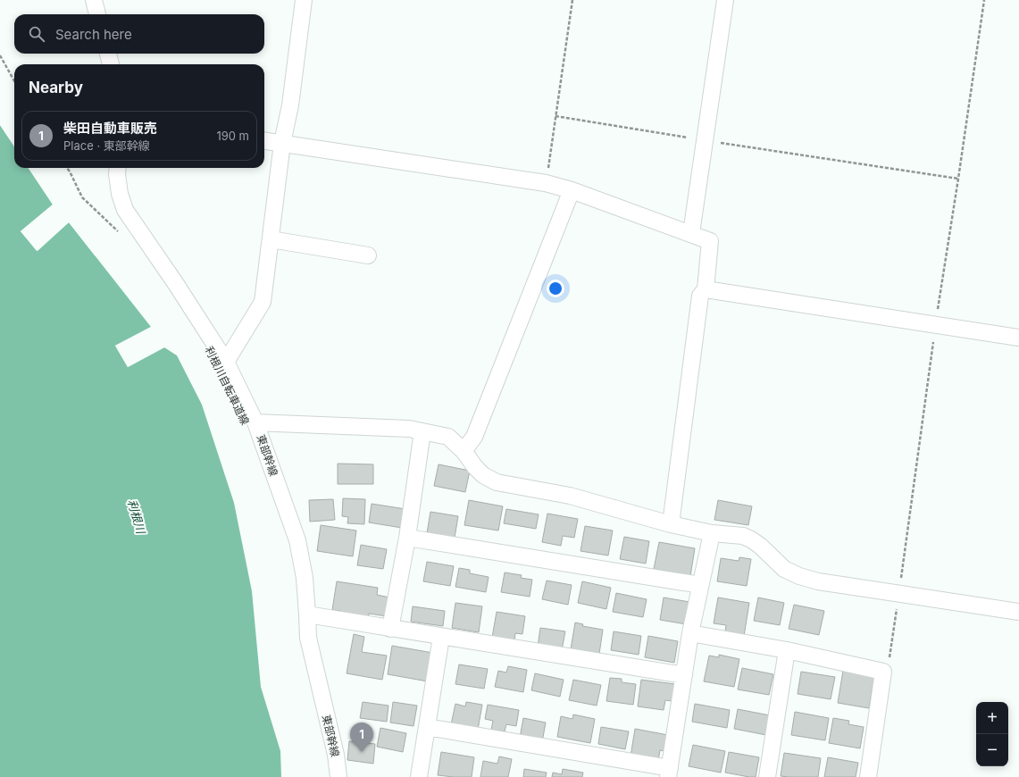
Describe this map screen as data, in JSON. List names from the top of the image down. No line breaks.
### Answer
{"streets":{"street":["東部幹線"]},"water":["利根川"],"page":{"search":"Search here","heading":"Nearby","list":[{"mark":"1","name":"柴田自動車販売","note":"Place · 東部幹線","value":"190 m"}],"map_buttons":["+","−"],"pins":"1"}}
